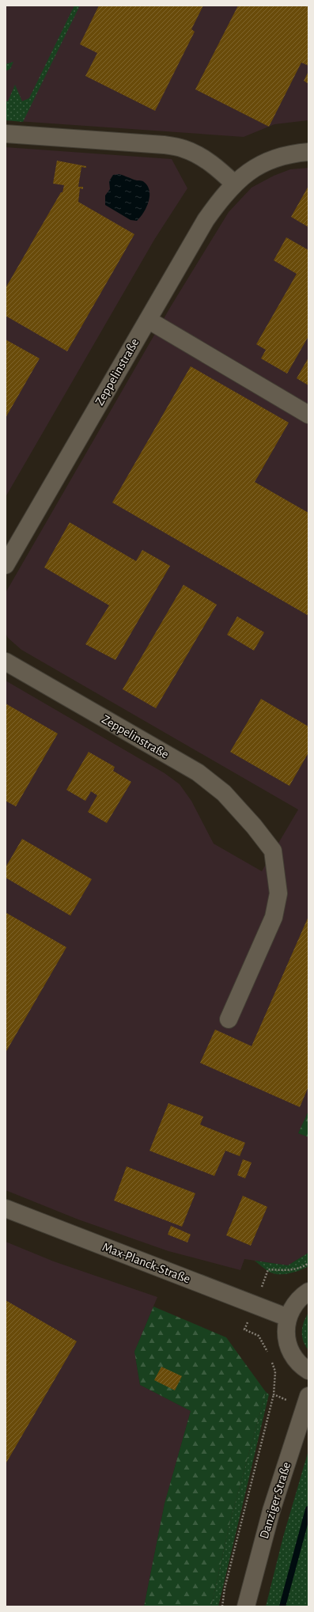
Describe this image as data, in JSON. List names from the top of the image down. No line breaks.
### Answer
{"streets":{"street":["Zeppelinstraße","Max-Planck-Straße","Danziger Straße"]}}
